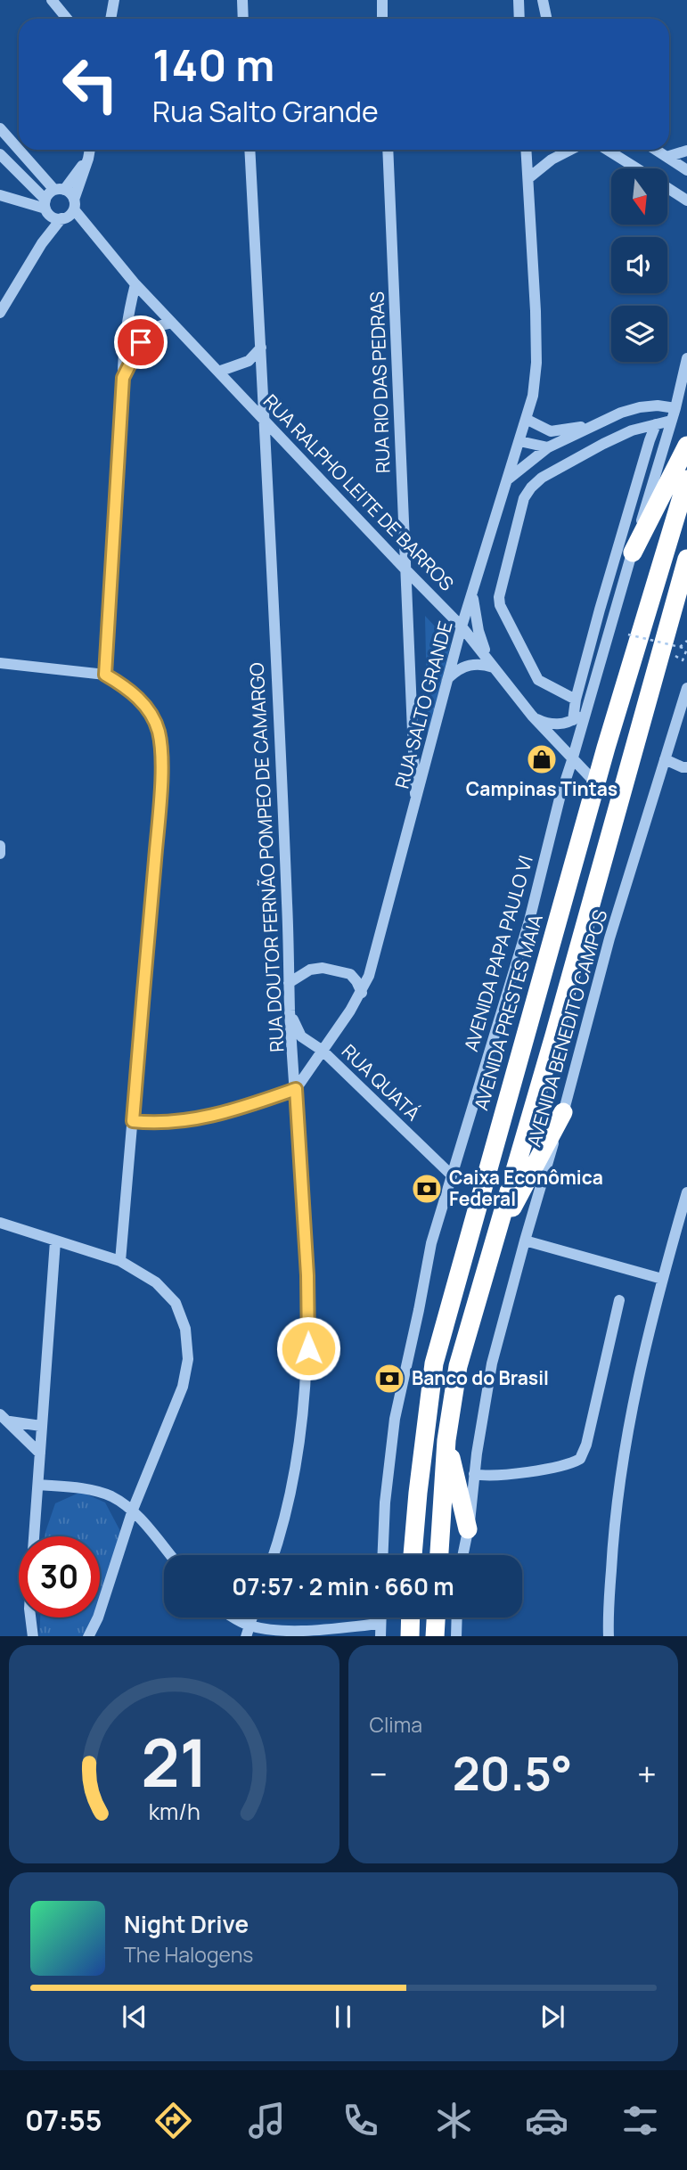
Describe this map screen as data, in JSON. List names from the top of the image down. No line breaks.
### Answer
{"streets":{"highway":["AVENIDA PRESTES MAIA"],"street":["RUA RIO DAS PEDRAS","RUA RALPHO LEITE DE BARROS","RUA SALTO GRANDE","RUA DOUTOR FERNÃO POMPEO DE CAMARGO","AVENIDA PAPA PAULO VI","AVENIDA BENEDITO CAMPOS","RUA QUATÁ"]},"crossings":[["RUA RIO DAS PEDRAS","RUA RALPHO LEITE DE BARROS"],["RUA RIO DAS PEDRAS","RUA SALTO GRANDE"],["RUA RALPHO LEITE DE BARROS","RUA SALTO GRANDE"],["RUA RALPHO LEITE DE BARROS","RUA DOUTOR FERNÃO POMPEO DE CAMARGO"],["RUA RALPHO LEITE DE BARROS","AVENIDA PAPA PAULO VI"],["RUA RALPHO LEITE DE BARROS","AVENIDA PRESTES MAIA"],["RUA SALTO GRANDE","RUA DOUTOR FERNÃO POMPEO DE CAMARGO"],["RUA SALTO GRANDE","RUA QUATÁ"],["RUA DOUTOR FERNÃO POMPEO DE CAMARGO","RUA QUATÁ"],["AVENIDA PAPA PAULO VI","RUA QUATÁ"]],"places":{"shop":["Campinas Tintas"],"bank":["Caixa Econômica Federal","Banco do Brasil"]},"north":"bottom","page":{"turn":["140 m","Rua Salto Grande"],"limit":"30","trip":"07:57 · 2 min · 660 m","tile":"Clima","heat":["−","20.5°","+"],"song":["Night Drive","The Halogens"],"tabs":"07:55","gauge":["21","km/h"]}}
